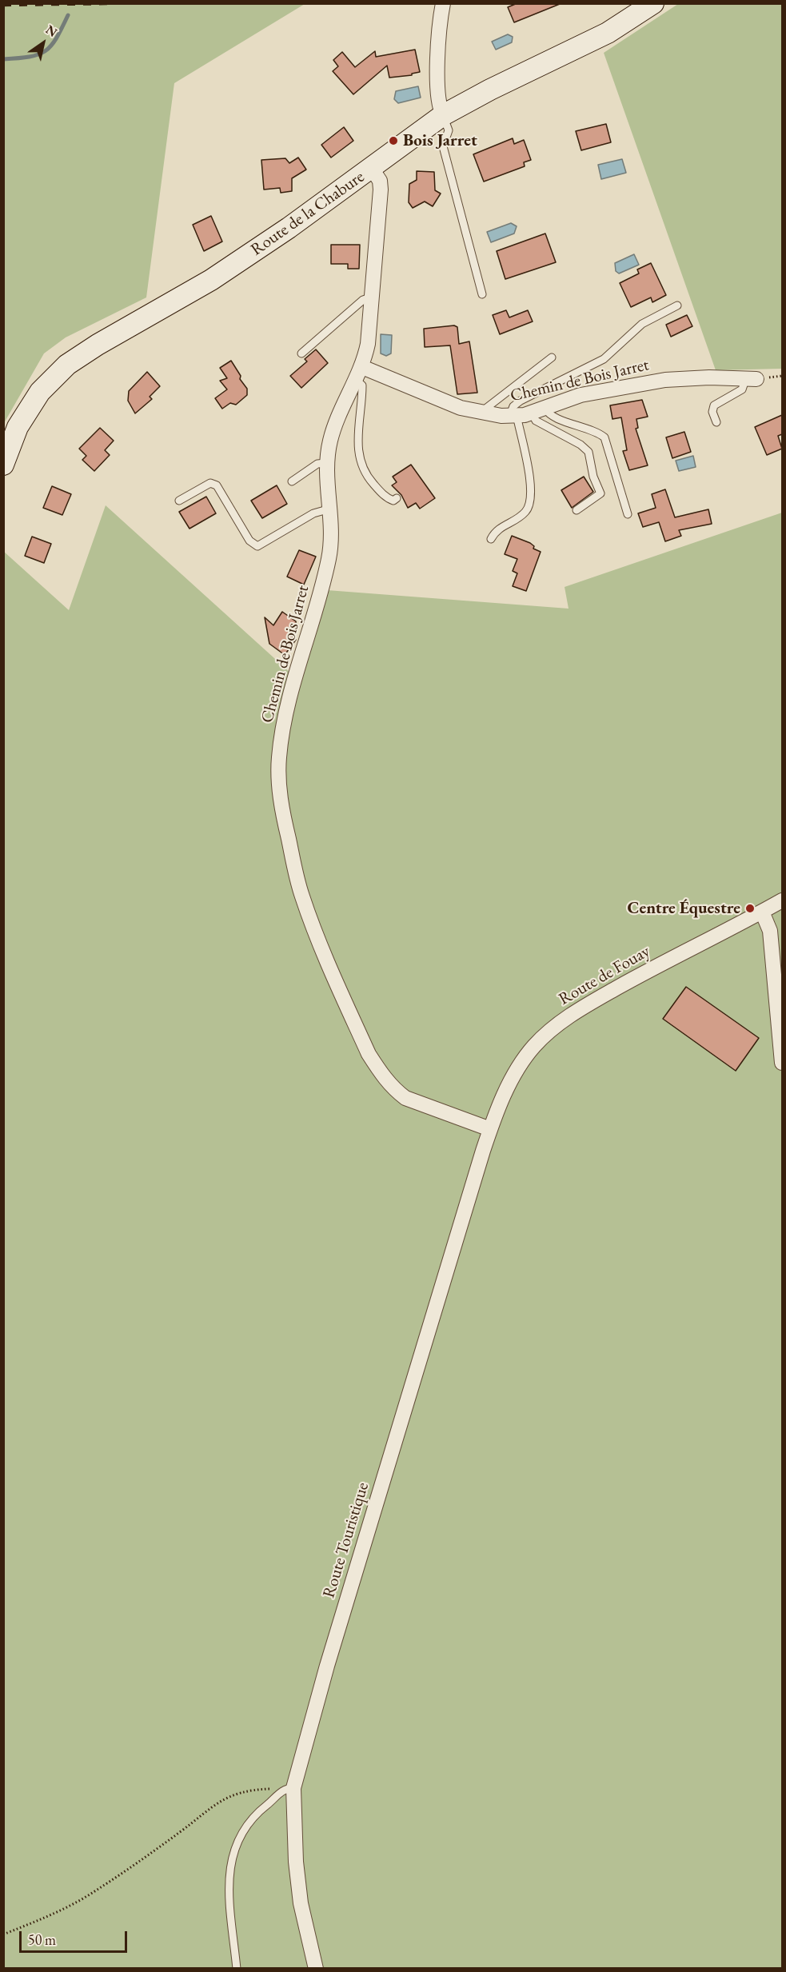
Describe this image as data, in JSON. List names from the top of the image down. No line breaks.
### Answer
{"streets":{"main road":["Route de la Chabure"],"street":["Chemin de Bois Jarret","Route de Fouay","Route Touristique"]},"crossings":[["Route de la Chabure","Chemin de Bois Jarret"],["Chemin de Bois Jarret","Route de Fouay"],["Chemin de Bois Jarret","Route Touristique"],["Route de Fouay","Route Touristique"]],"places":["Bois Jarret","Centre Équestre"],"scale_bar":"50 m","north":"top right"}
